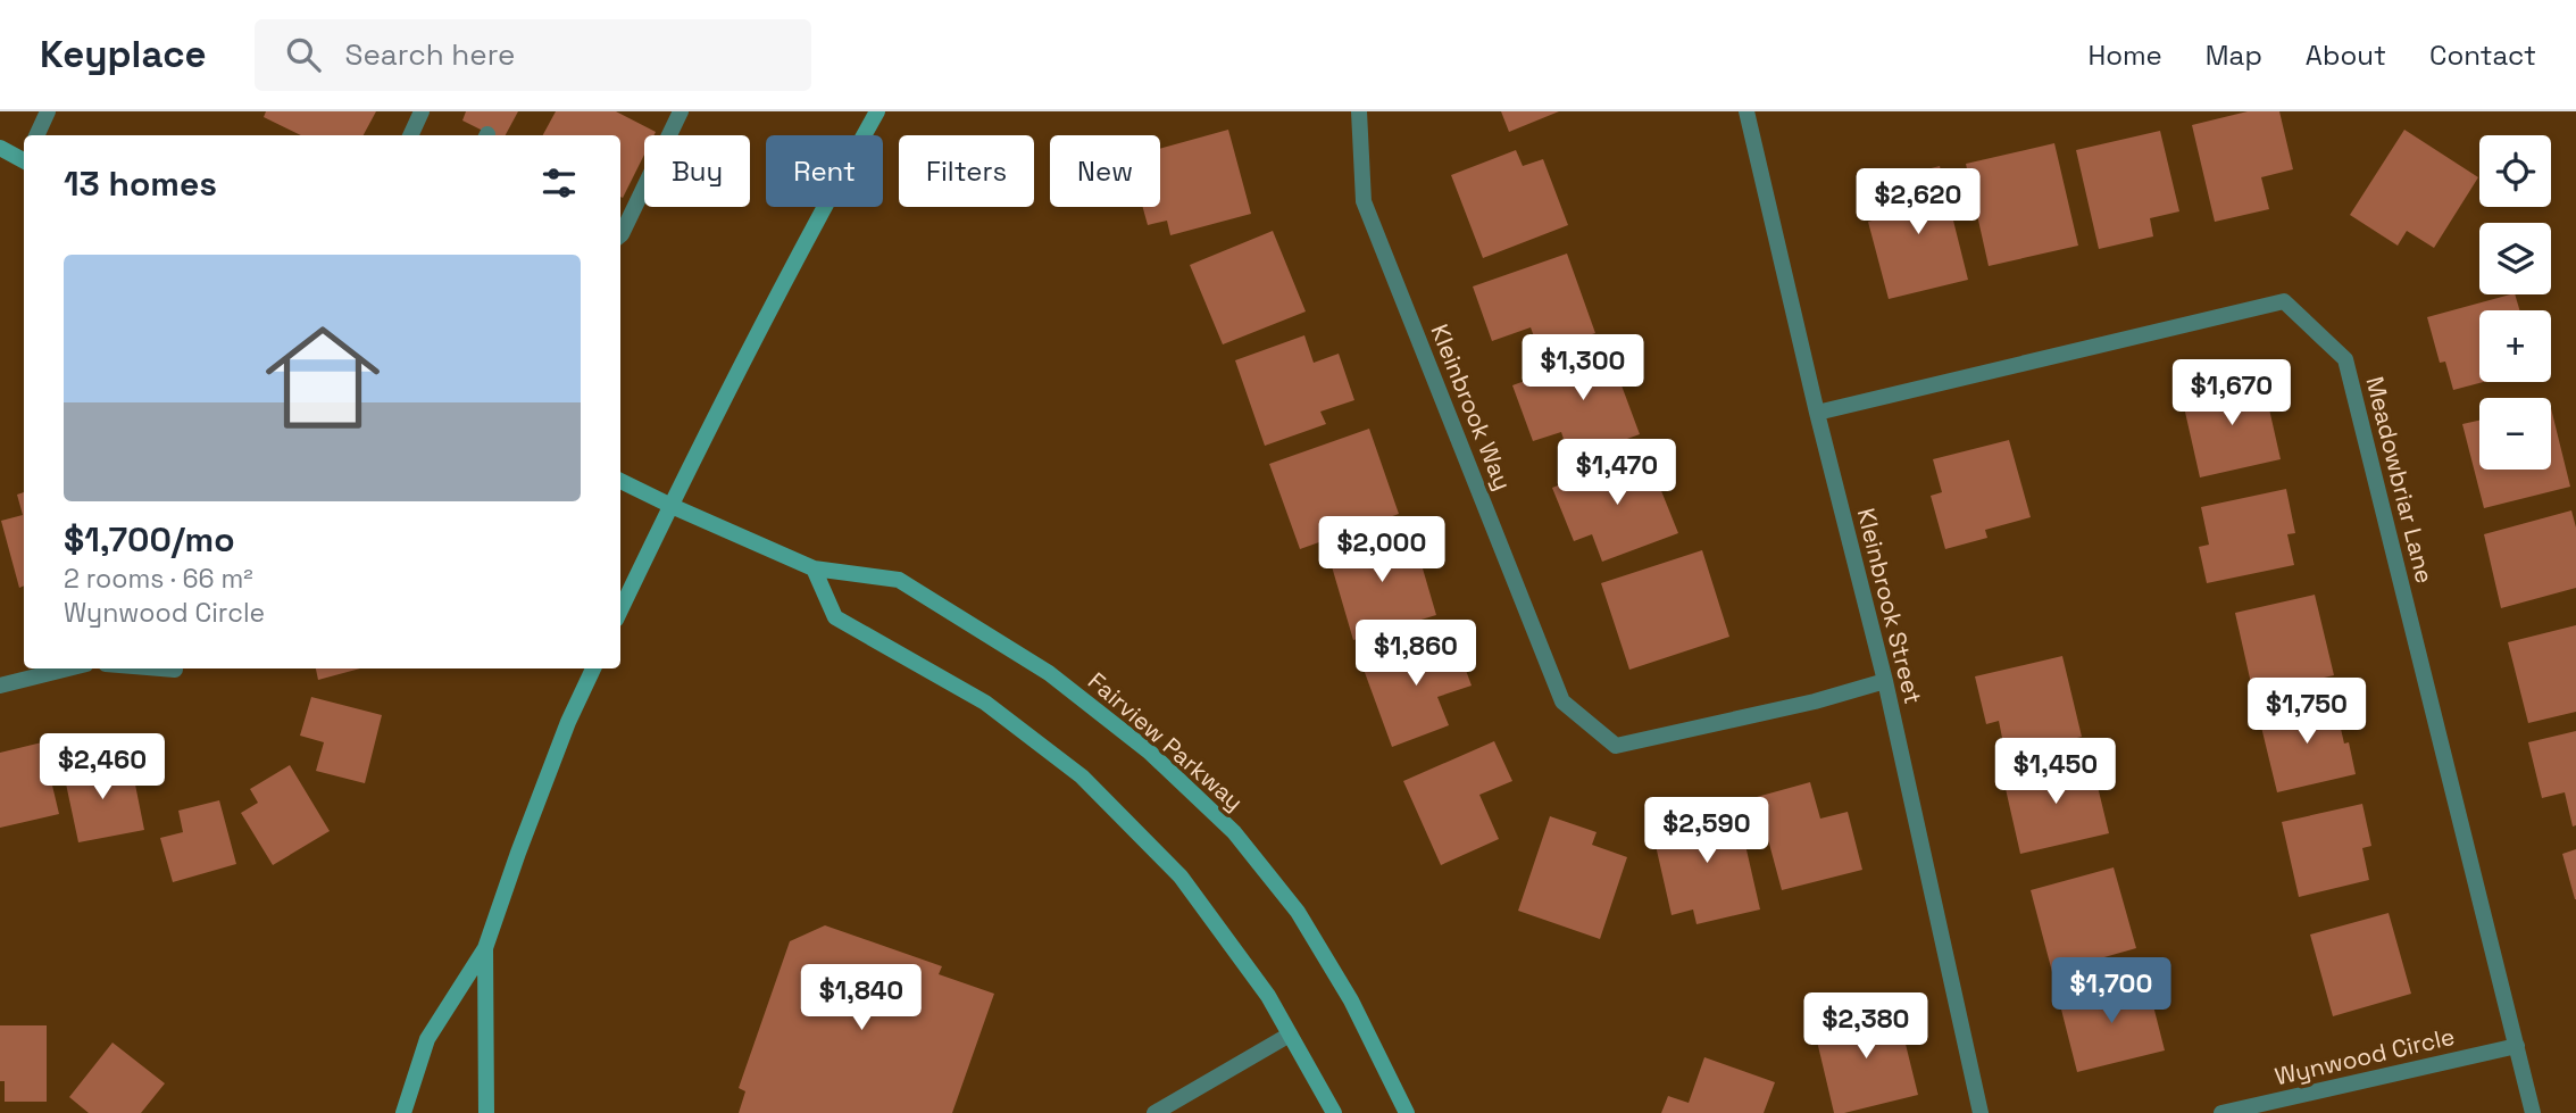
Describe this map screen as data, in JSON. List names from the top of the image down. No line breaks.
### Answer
{"streets":{"main road":["Fairview Parkway"],"street":["Kleinbrook Way","Meadowbriar Lane","Kleinbrook Street","Wynwood Circle"]},"crossings":[["Kleinbrook Way","Kleinbrook Street"],["Meadowbriar Lane","Kleinbrook Street"],["Meadowbriar Lane","Wynwood Circle"]],"page":{"header":"Keyplace","search":"Search here","nav":["Home","Map","About","Contact"],"map_buttons":["+","−"],"chip":["Buy","Rent","Filters","New"],"heading":"13 homes","price":["$2,620","$1,300","$1,670","$1,470","$2,000","$1,860","$1,750","$2,460","$1,450","$2,590","$1,700","$1,840","$2,380"],"list":[{"name":"$1,700/mo","note":"2 rooms · 66 m² · Wynwood Circle"}]}}
